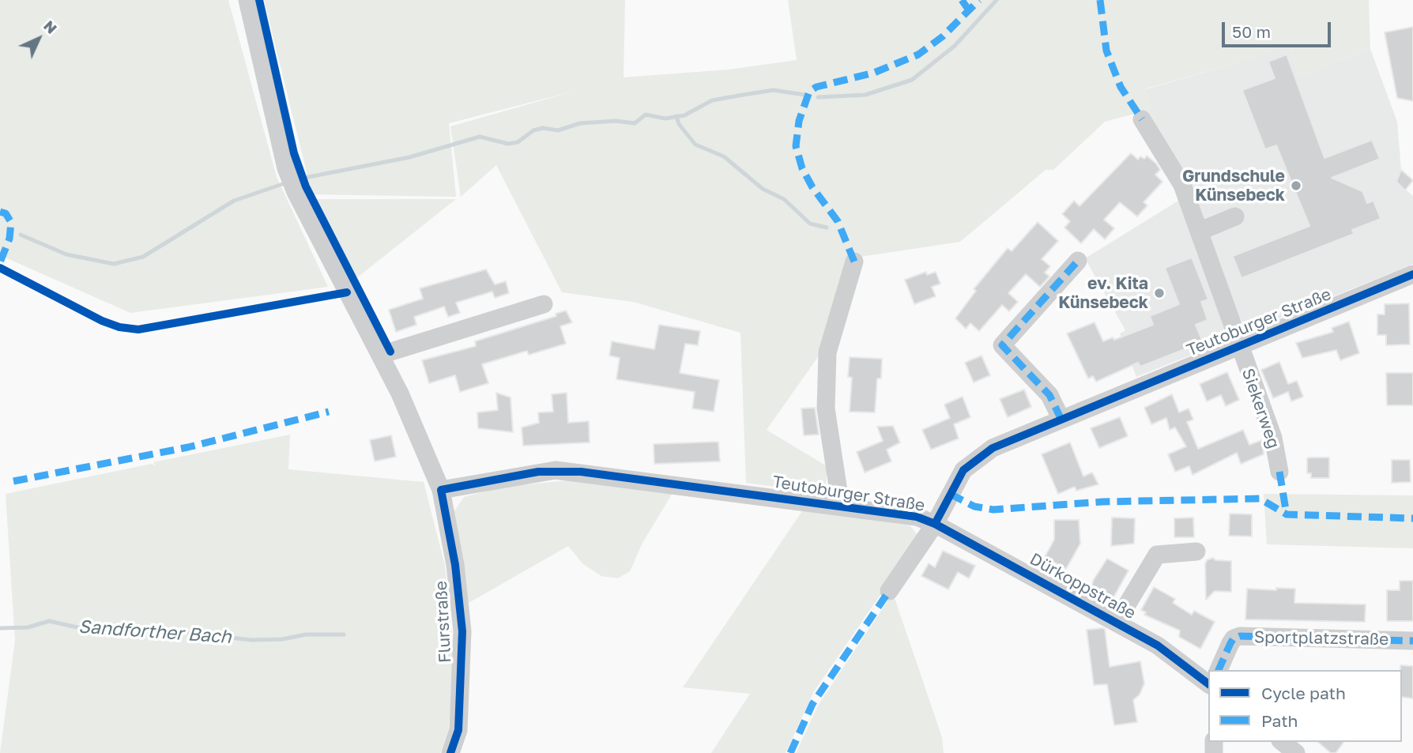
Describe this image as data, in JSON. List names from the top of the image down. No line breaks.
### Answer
{"streets":{"street":["Teutoburger Straße","Siekerweg","Dürkoppstraße","Flurstraße","Sportplatzstraße"]},"crossings":[["Teutoburger Straße","Siekerweg"],["Teutoburger Straße","Dürkoppstraße"],["Teutoburger Straße","Flurstraße"]],"water":["Sandforther Bach"],"places":["Grundschule Künsebeck","ev. Kita Künsebeck"],"legend":["Cycle path","Path"],"scale_bar":"50 m","north":"top right"}
